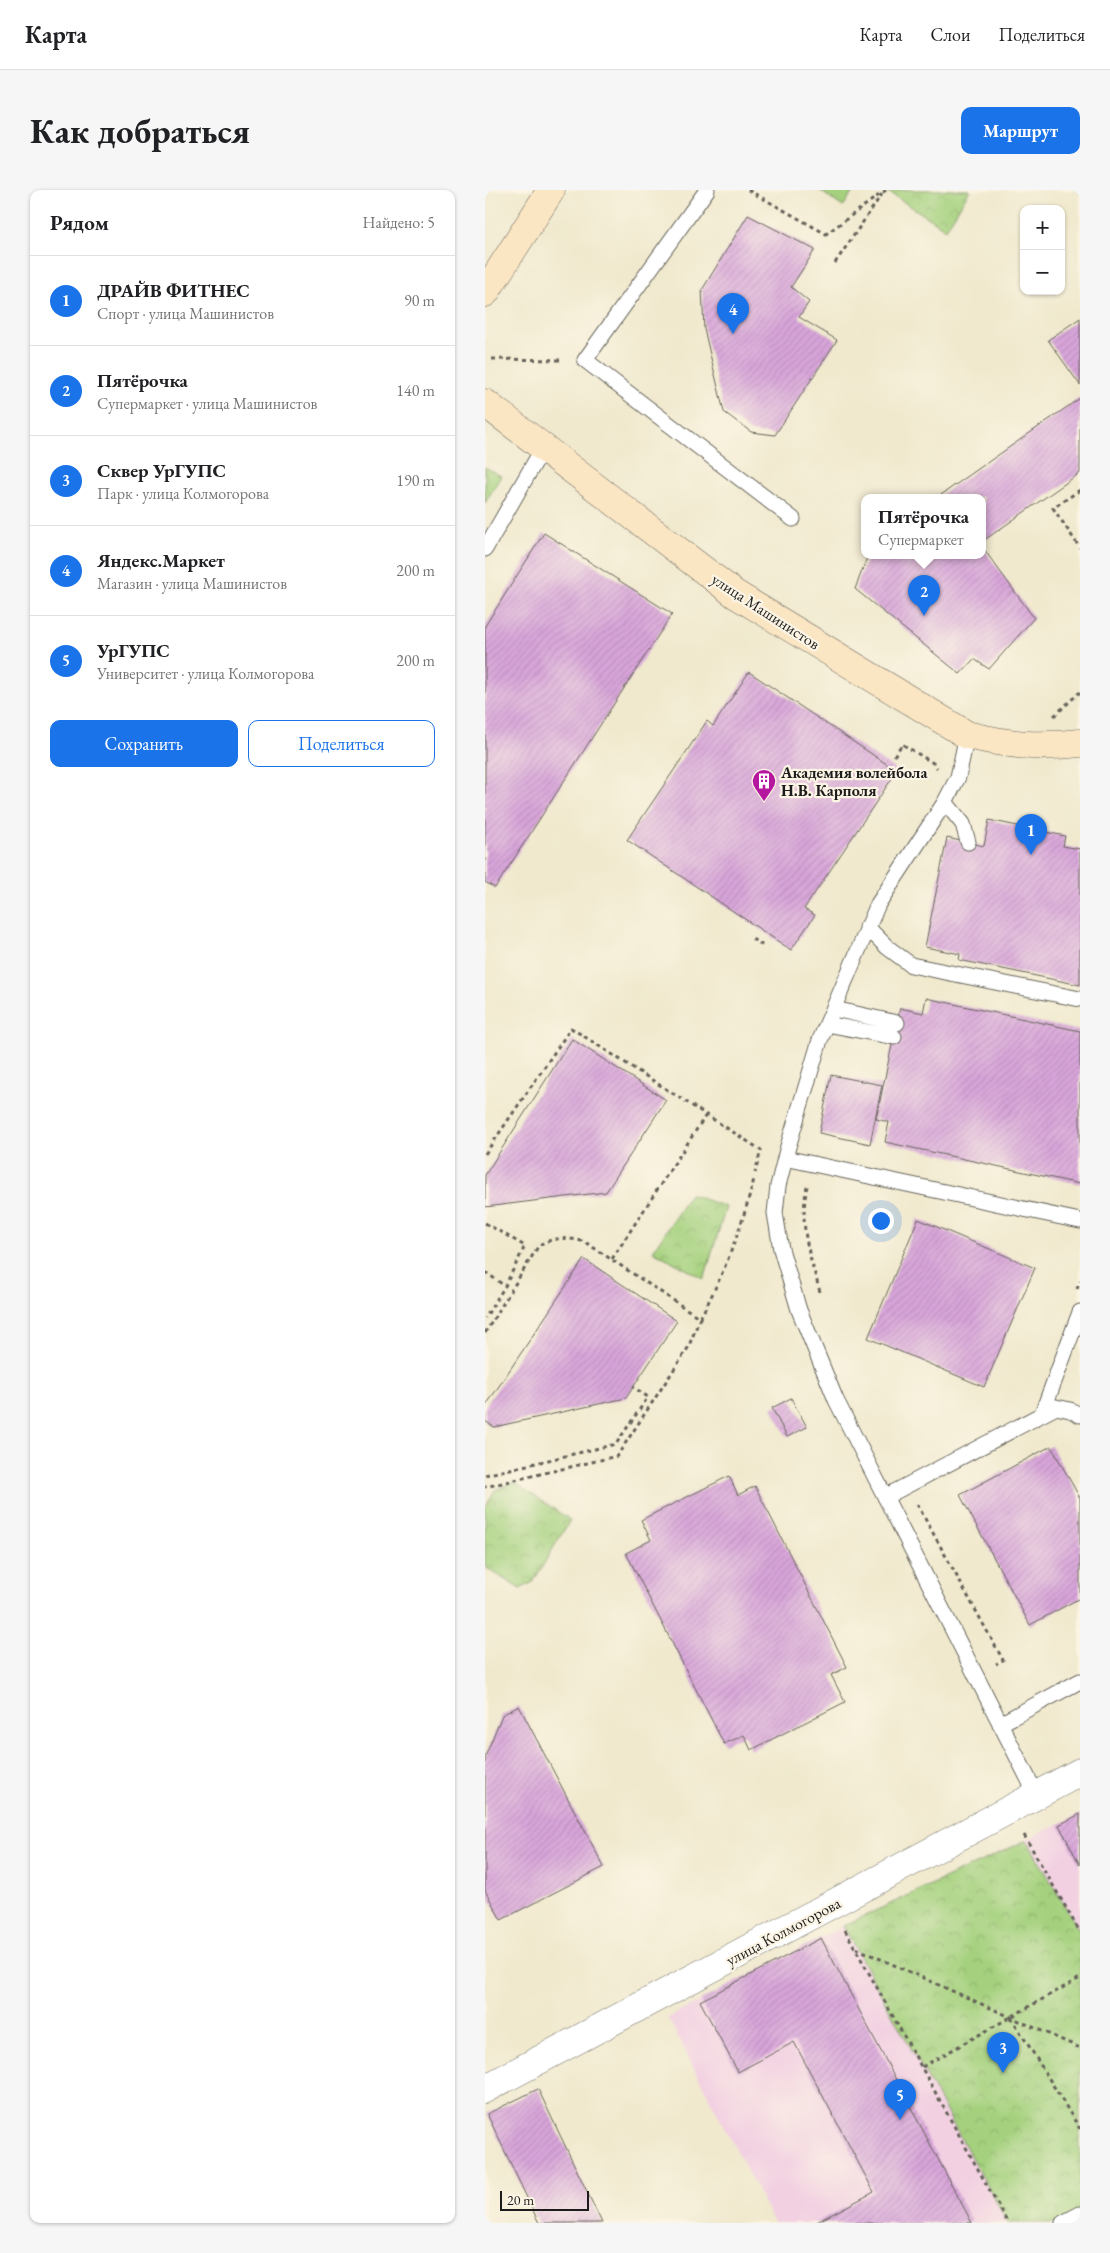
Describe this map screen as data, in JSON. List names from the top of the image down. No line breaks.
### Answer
{"streets":{"street":["улица Машинистов","улица Колмогорова"]},"places":{"building":["Академия волейбола Н.В. Карполя"]},"scale_bar":"20 m","page":{"header":"Карта","nav":["Карта","Слои","Поделиться"],"buttons":["Маршрут",["Сохранить","Поделиться"]],"title":"Как добраться","heading":["Рядом","Найдено: 5"],"map_buttons":["+","−"],"list":[{"mark":"1","name":"ДРАЙВ ФИТНЕС","note":"Спорт · улица Машинистов","value":"90 m"},{"mark":"2","name":"Пятёрочка","note":"Супермаркет · улица Машинистов","value":"140 m"},{"mark":"3","name":"Сквер УрГУПС","note":"Парк · улица Колмогорова","value":"190 m"},{"mark":"4","name":"Яндекс.Маркет","note":"Магазин · улица Машинистов","value":"200 m"},{"mark":"5","name":"УрГУПС","note":"Университет · улица Колмогорова","value":"200 m"}],"pins":["4","2","1","3","5"],"popup":["Пятёрочка","Супермаркет"],"scale":"20 m"}}
